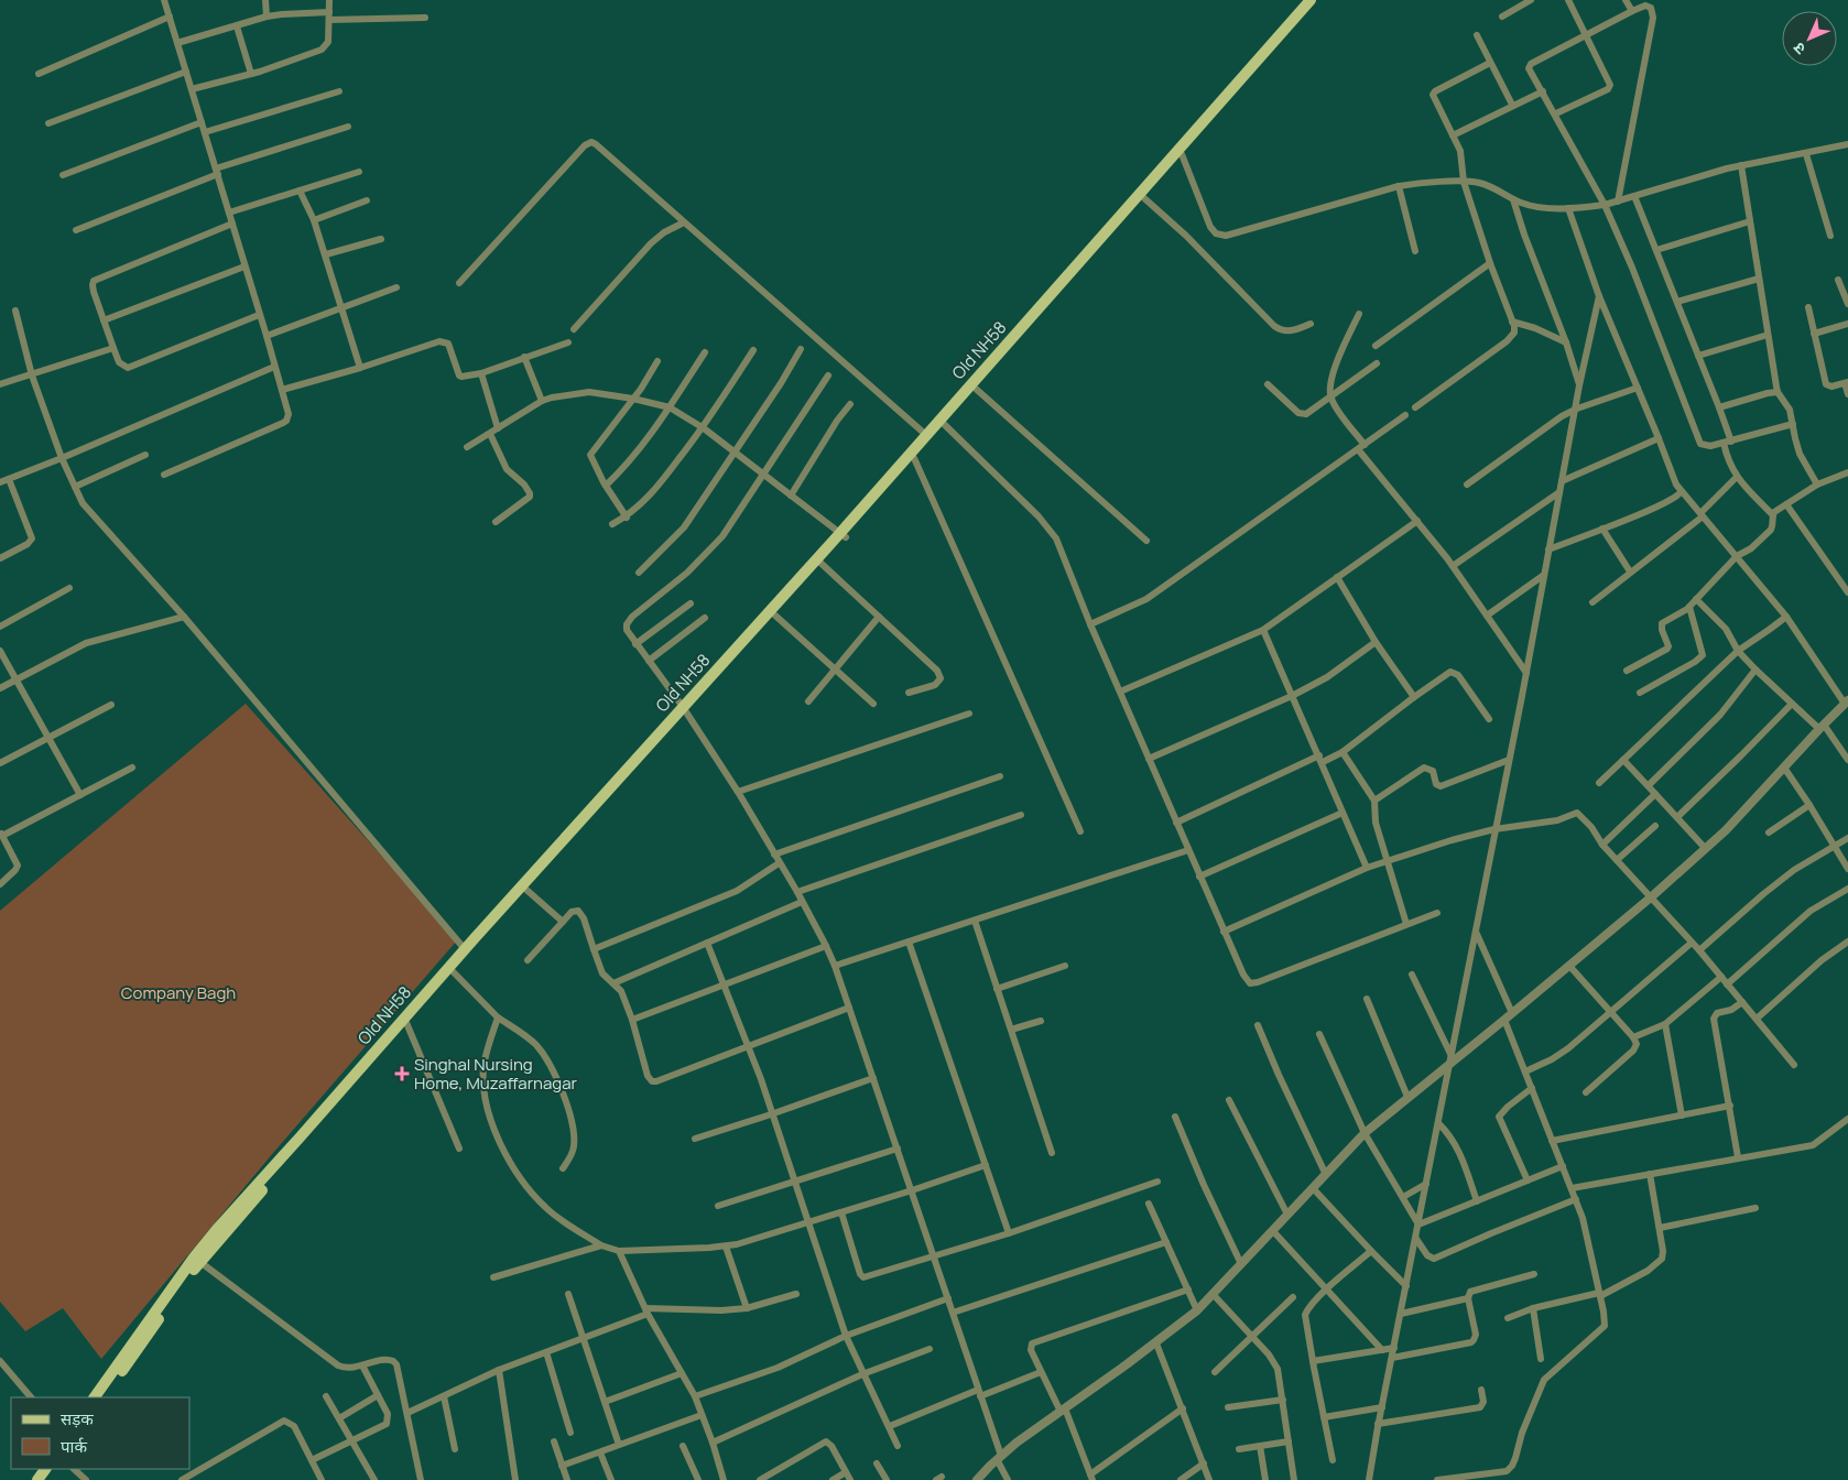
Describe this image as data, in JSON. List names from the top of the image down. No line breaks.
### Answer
{"streets":{"main road":["Old NH58"]},"parks":["Company Bagh"],"places":{"health":["Singhal Nursing Home, Muzaffarnagar"]},"legend":["सड़क","पार्क"],"north":"bottom left"}
